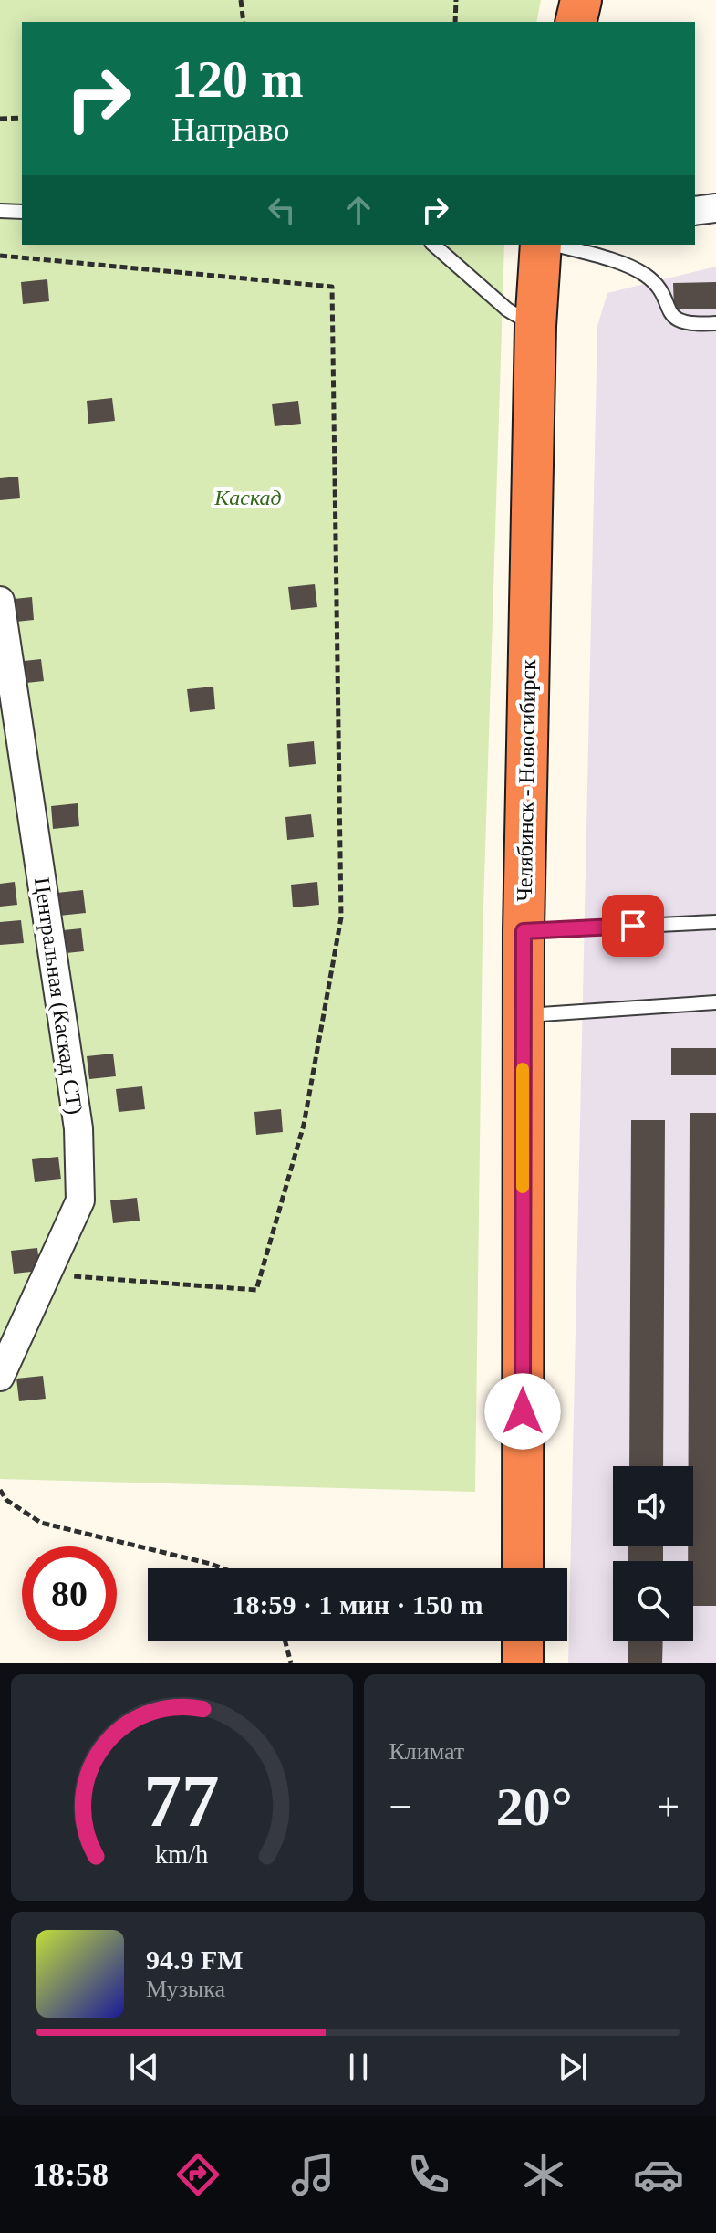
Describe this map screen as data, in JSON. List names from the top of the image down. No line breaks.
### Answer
{"streets":{"highway":["Челябинск - Новосибирск"],"street":["Центральная (Каскад СТ)"]},"parks":["Каскад"],"page":{"turn":["120 m","Направо"],"limit":"80","trip":"18:59 · 1 мин · 150 m","tile":"Климат","heat":["−","20°","+"],"song":["94.9 FM","Музыка"],"tabs":"18:58","gauge":["77","km/h"]}}
